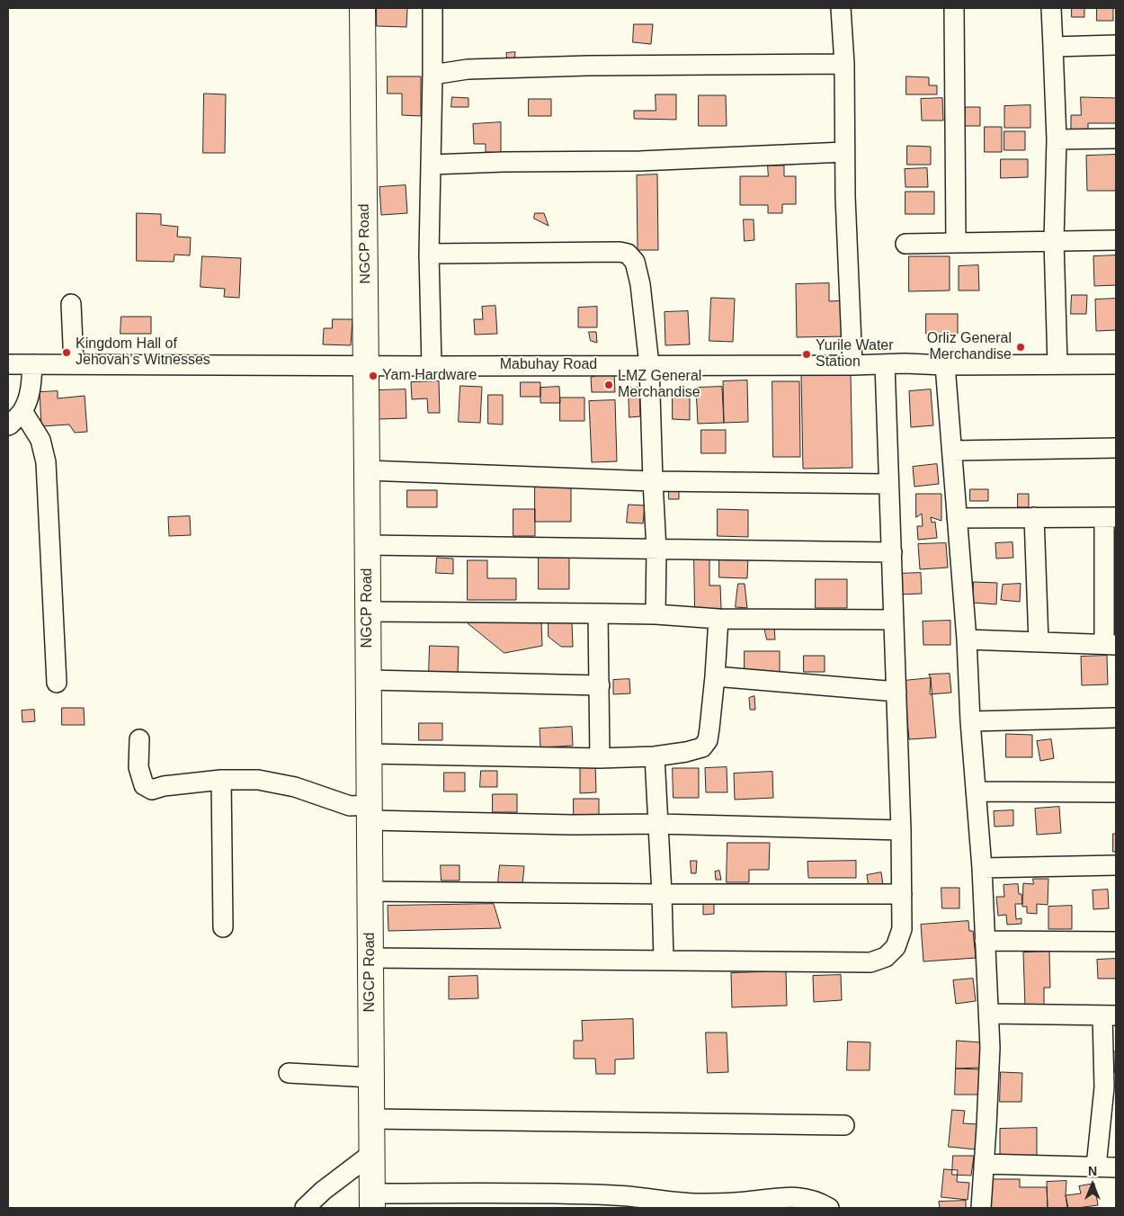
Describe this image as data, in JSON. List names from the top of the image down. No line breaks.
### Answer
{"streets":{"main road":["NGCP Road"],"street":["Mabuhay Road"]},"crossings":[["NGCP Road","Mabuhay Road"]],"places":["Orliz General Merchandise","Kingdom Hall of Jehovah's Witnesses","Yurile Water Station","Yam Hardware","LMZ General Merchandise"],"north":"top"}
